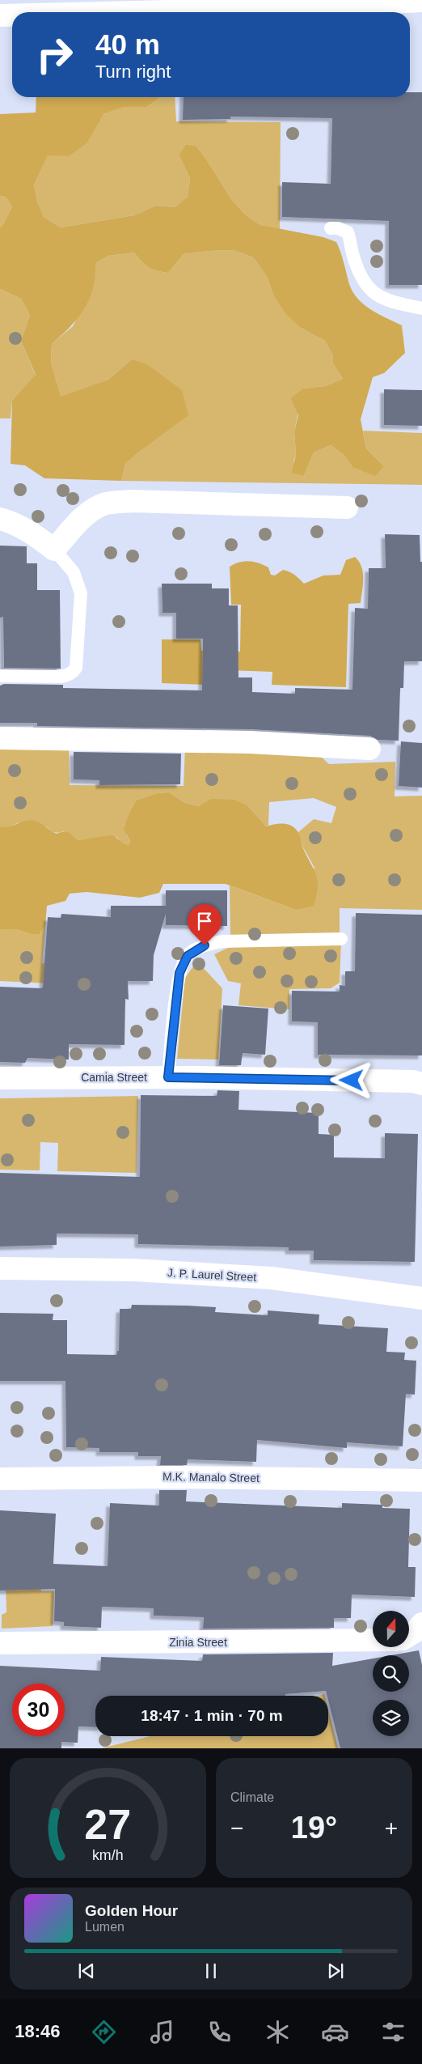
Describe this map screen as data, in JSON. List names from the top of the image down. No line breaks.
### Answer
{"streets":{"street":["Camia Street","J. P. Laurel Street","M.K. Manalo Street","Zinia Street"]},"north":"top","page":{"turn":["40 m","Turn right"],"limit":"30","trip":"18:47 · 1 min · 70 m","tile":"Climate","heat":["−","19°","+"],"song":["Golden Hour","Lumen"],"tabs":"18:46","gauge":["27","km/h"]}}
